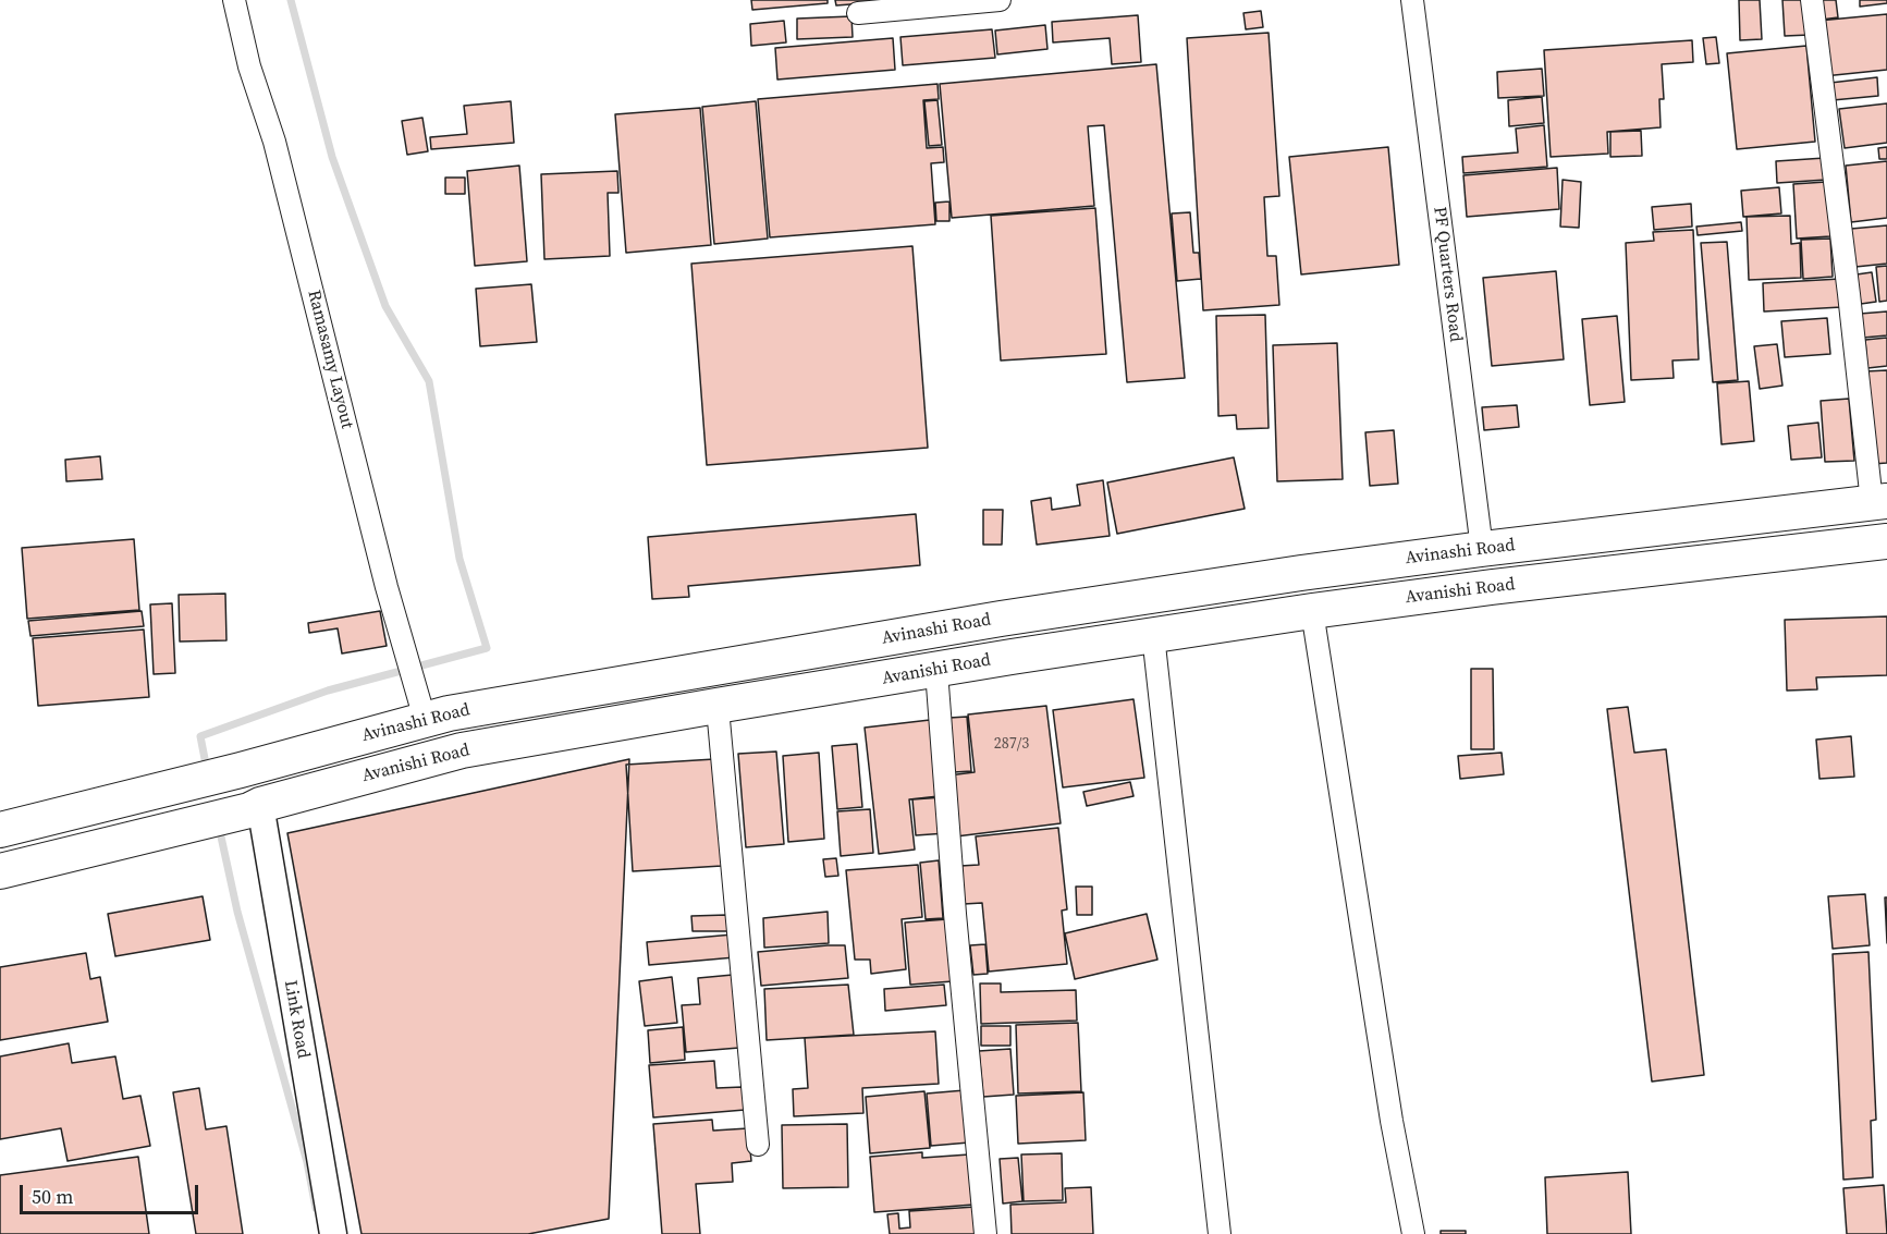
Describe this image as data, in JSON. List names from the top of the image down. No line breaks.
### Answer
{"streets":{"main road":["Avinashi Road","Avanishi Road"],"street":["PF Quarters Road","Ramasamy Layout","Link Road"]},"crossings":[["PF Quarters Road","Avinashi Road"],["Ramasamy Layout","Avinashi Road"],["Avanishi Road","Link Road"]],"house_numbers":["287/3"],"scale_bar":"50 m"}
